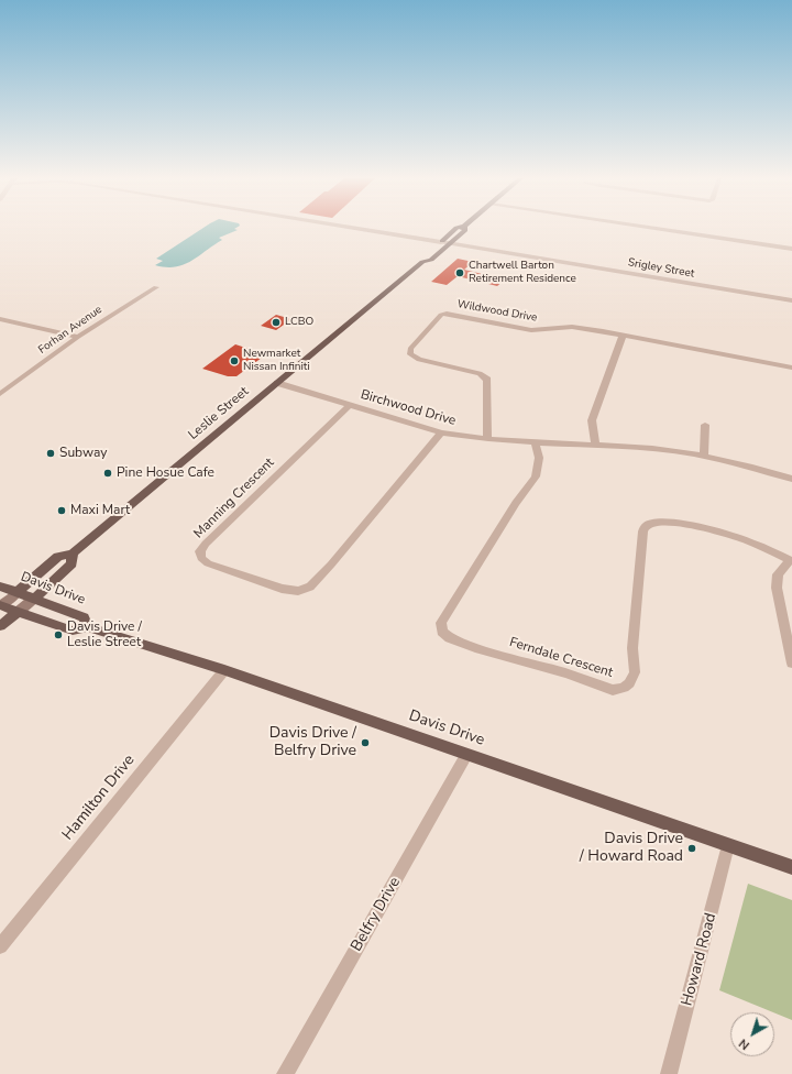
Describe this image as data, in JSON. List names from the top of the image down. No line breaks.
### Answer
{"streets":{"main road":["Leslie Street","Davis Drive"],"street":["Srigley Street","Wildwood Drive","Forhan Avenue","Birchwood Drive","Manning Crescent","Ferndale Crescent","Hamilton Drive","Belfry Drive","Howard Road"]},"crossings":[["Srigley Street","Leslie Street"],["Wildwood Drive","Birchwood Drive"],["Birchwood Drive","Leslie Street"],["Birchwood Drive","Manning Crescent"],["Birchwood Drive","Ferndale Crescent"],["Leslie Street","Davis Drive"],["Davis Drive","Hamilton Drive"],["Davis Drive","Belfry Drive"],["Davis Drive","Howard Road"]],"places":["Chartwell Barton Retirement Residence","LCBO","Newmarket Nissan Infiniti","Subway","Pine Hosue Cafe","Maxi Mart","Davis Drive / Leslie Street","Davis Drive / Belfry Drive","Davis Drive / Howard Road"],"north":"bottom left"}
